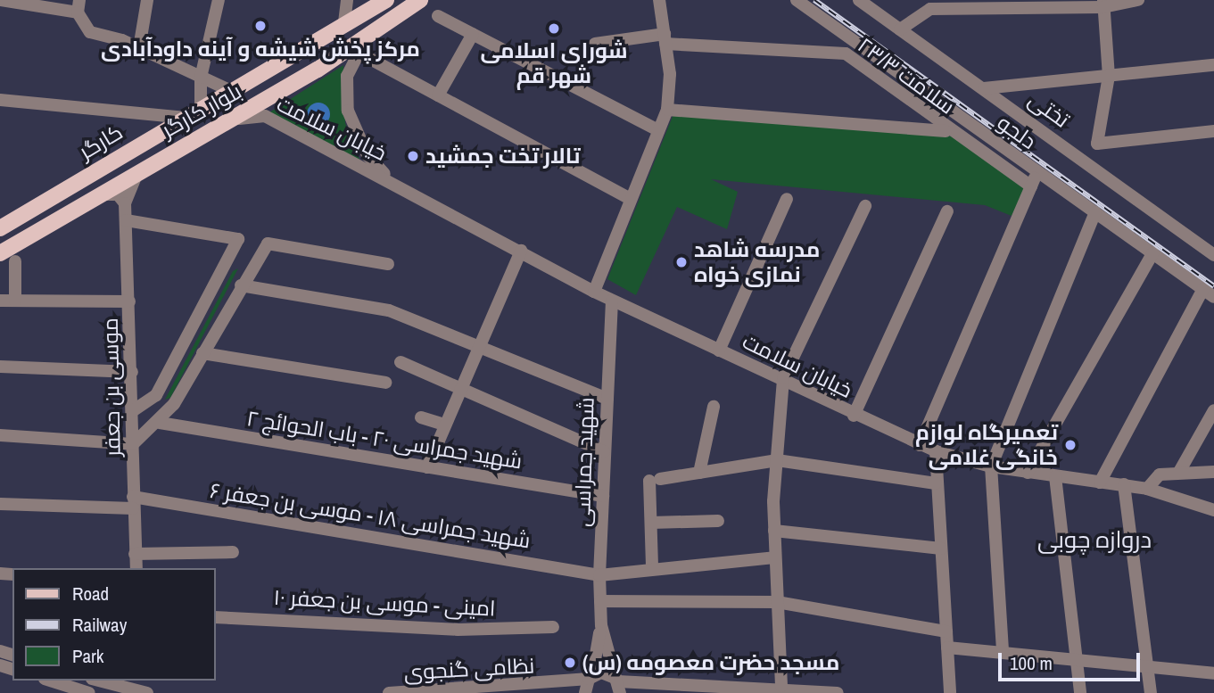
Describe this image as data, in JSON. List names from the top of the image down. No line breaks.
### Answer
{"streets":{"main road":["بلوار کارگر","کارگر"],"street":["سلامت ۲۳/۳","تختی","خیابان سلامت","دلجو","موسی بن جعفر","شهید جمراسی ۲۰ - باب الحوائج ۲","شهید جمراسی","شهید جمراسی ۱۸ - موسی بن جعفر ۶","امینی - موسی بن جعفر ۱۰","نظامی گنجوی"]},"crossings":[["بلوار کارگر","خیابان سلامت"],["خیابان سلامت","شهید جمراسی"],["موسی بن جعفر","شهید جمراسی ۱۸ - موسی بن جعفر ۶"],["شهید جمراسی ۲۰ - باب الحوائج ۲","شهید جمراسی"],["شهید جمراسی","شهید جمراسی ۱۸ - موسی بن جعفر ۶"]],"districts":["دروازه چوبی"],"places":["مرکز پخش شیشه و آینه داودآبادی","شورای اسلامی شهر قم","تالار تخت جمشید","مدرسه شاهد نمازی خواه","تعمیرگاه لوازم خانگی غلامی","مسجد حضرت معصومه (س)"],"legend":["Road","Railway","Park"],"scale_bar":"100 m"}
